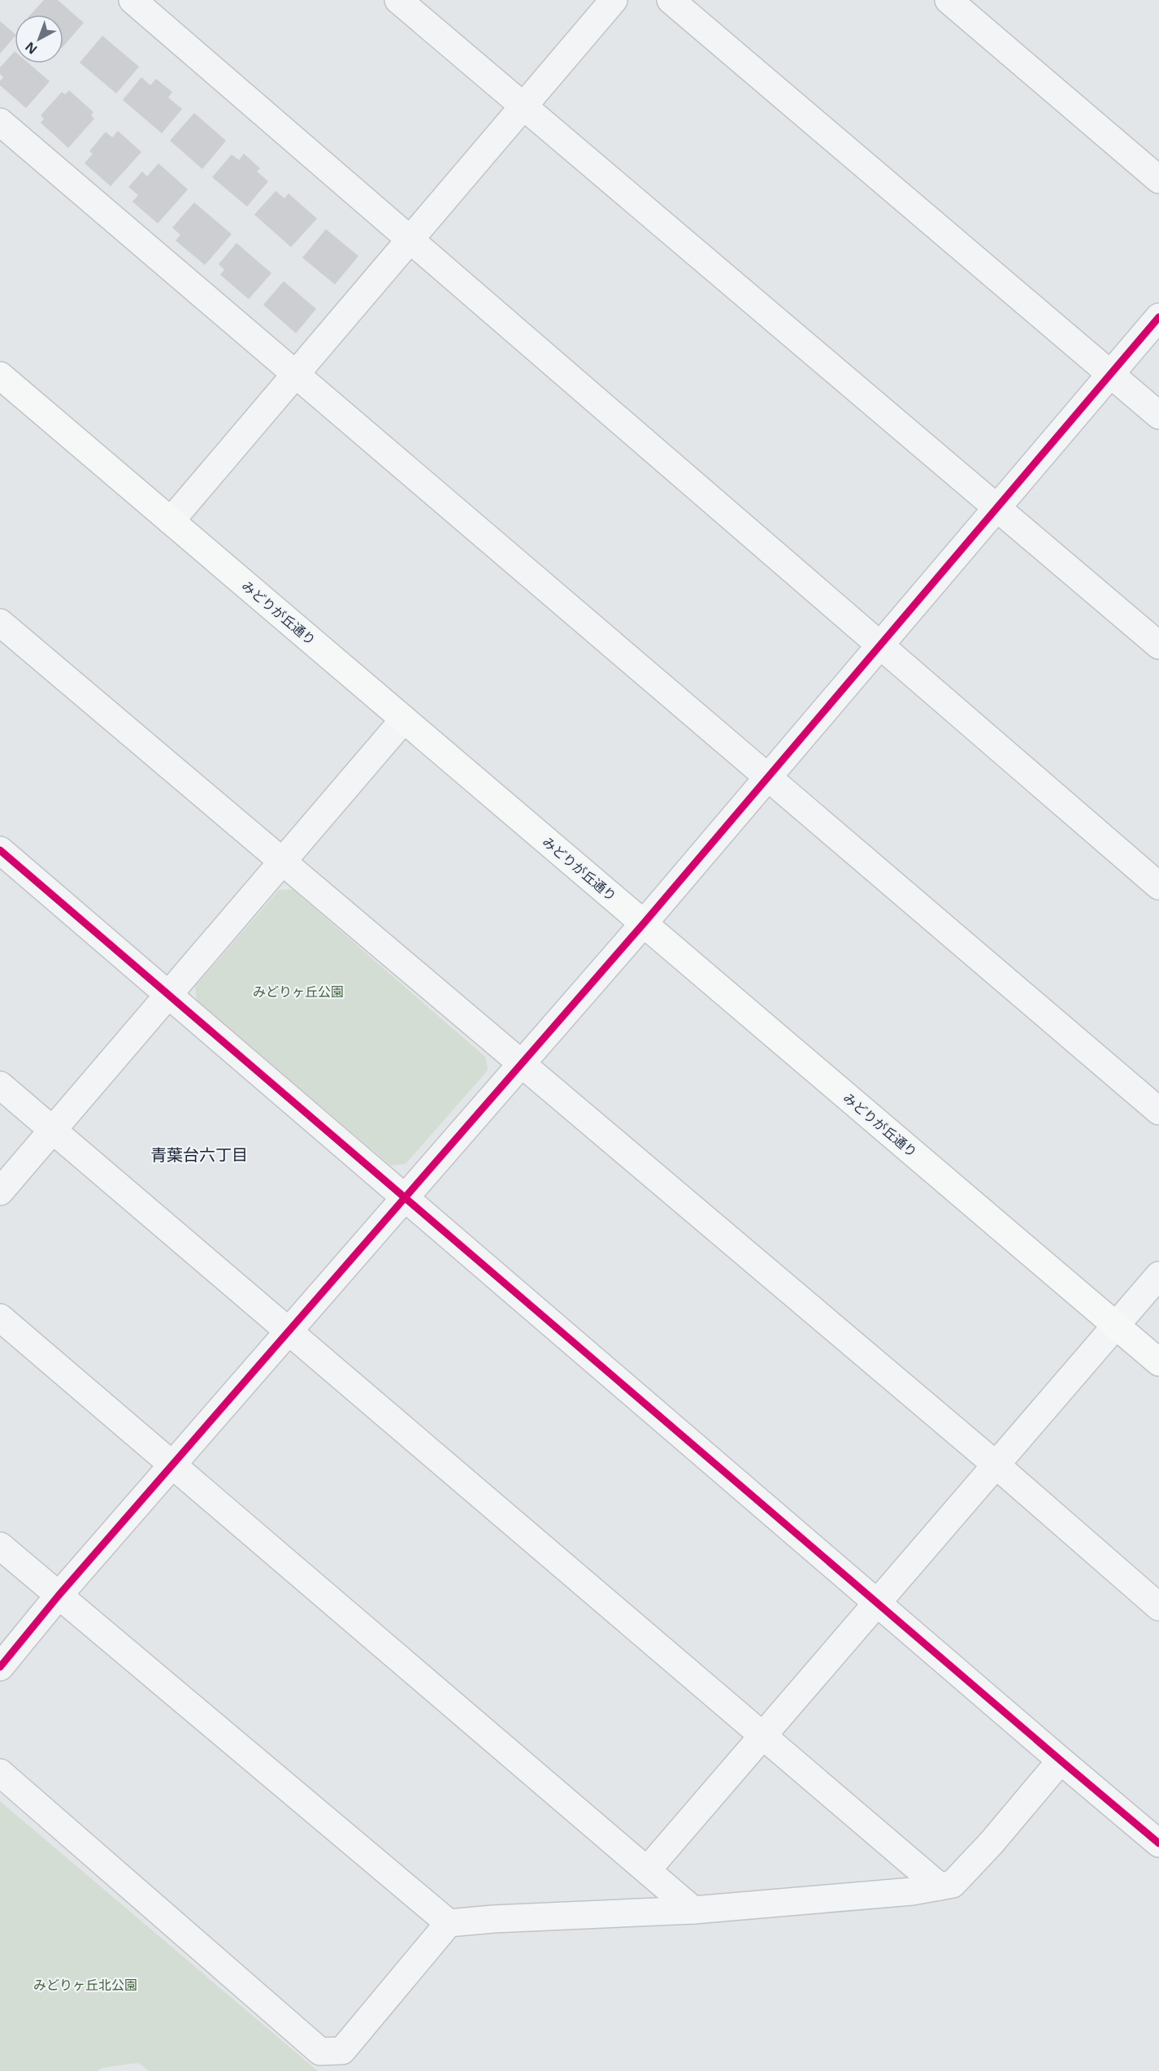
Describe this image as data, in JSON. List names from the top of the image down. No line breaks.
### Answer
{"streets":{"street":["みどりが丘通り"]},"districts":["青葉台六丁目"],"parks":["みどりヶ丘公園","みどりヶ丘北公園"],"north":"bottom left"}
